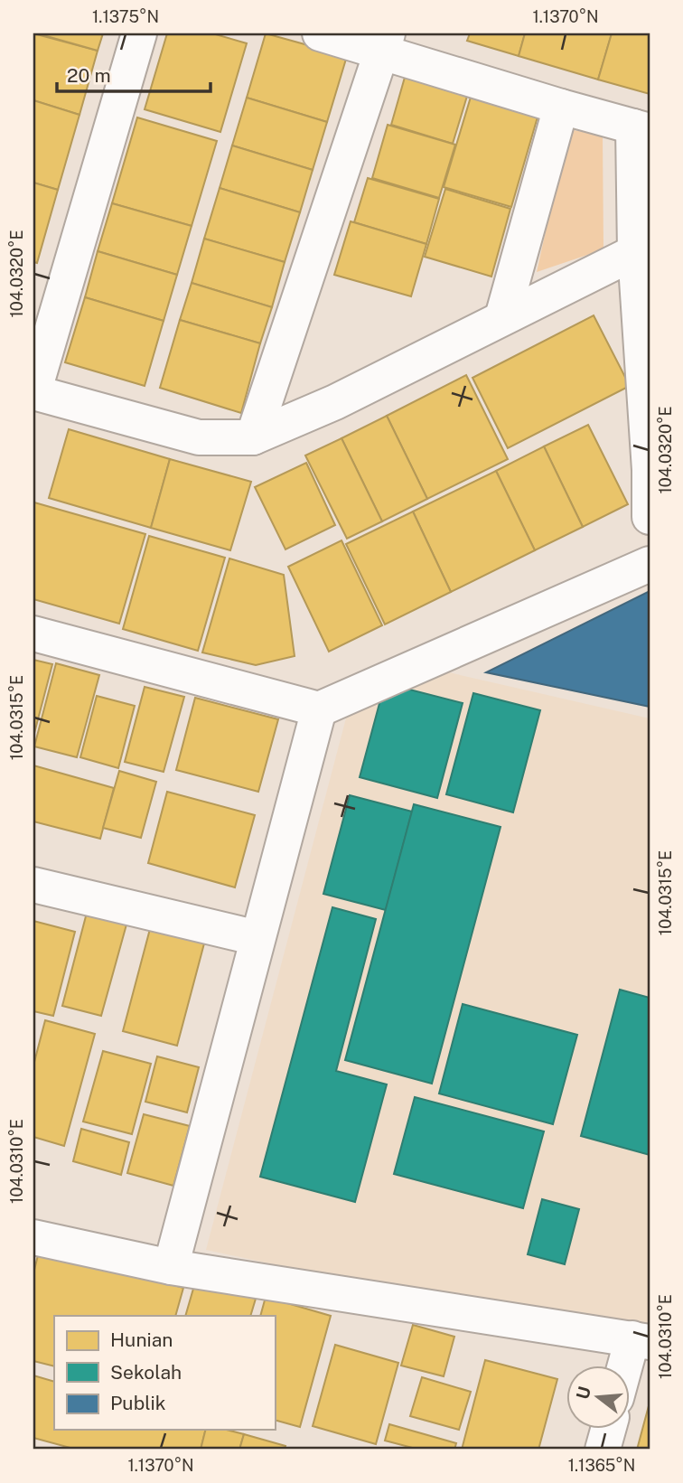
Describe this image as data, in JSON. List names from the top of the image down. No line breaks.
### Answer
{"legend":["Hunian","Sekolah","Publik"],"scale_bar":"20 m","north":"left","coordinates":["1.1375°N","1.1370°N","104.0320°E","104.0315°E","104.0310°E","1.1365°N"]}
